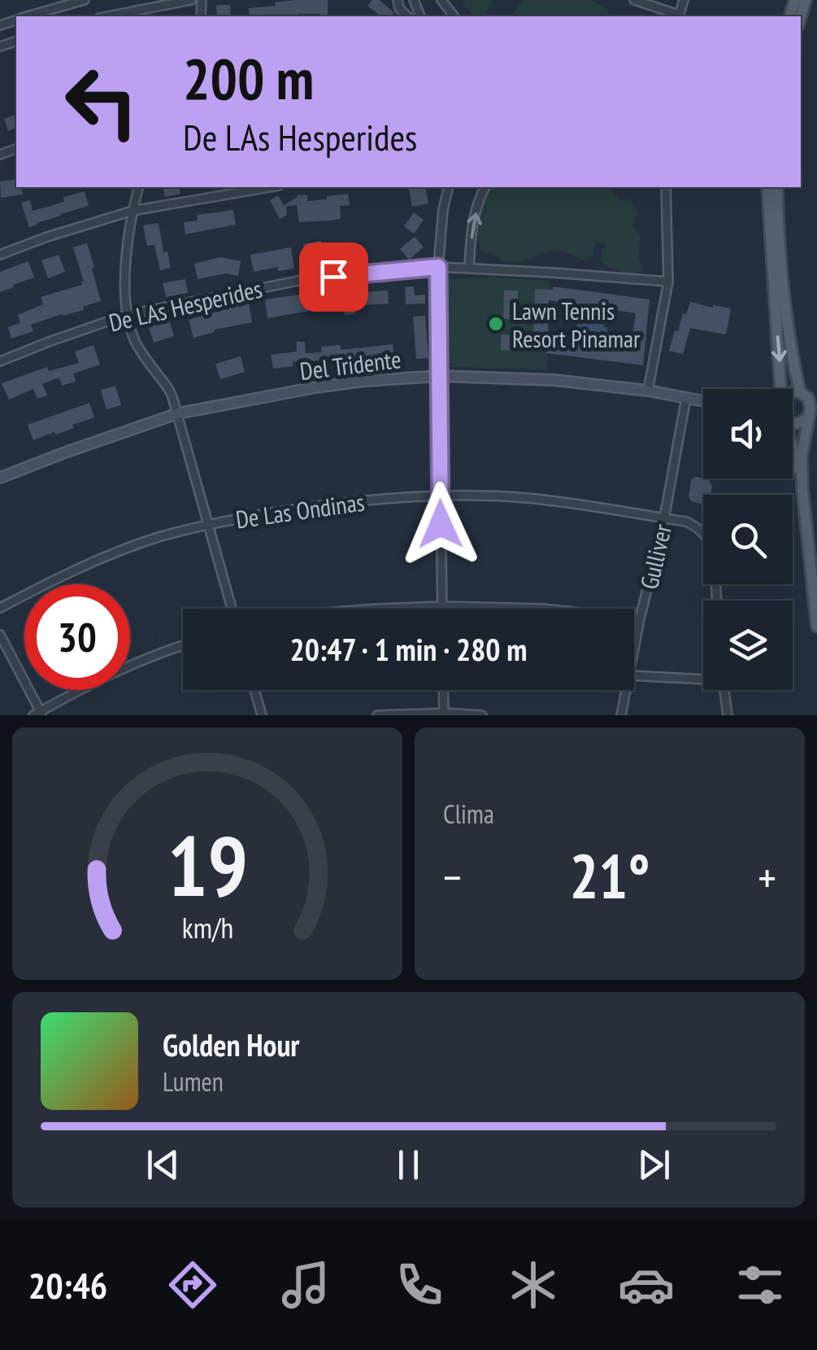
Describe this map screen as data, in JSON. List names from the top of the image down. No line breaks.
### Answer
{"streets":{"main road":["Del Tridente"],"street":["De LAs Hesperides","De Las Ondinas","Gulliver"]},"crossings":[["Del Tridente","Gulliver"],["De Las Ondinas","Gulliver"]],"places":["Lawn Tennis Resort Pinamar"],"page":{"turn":["200 m","De LAs Hesperides"],"limit":"30","trip":"20:47 · 1 min · 280 m","tile":"Clima","heat":["−","21°","+"],"song":["Golden Hour","Lumen"],"tabs":"20:46","gauge":["19","km/h"]}}
